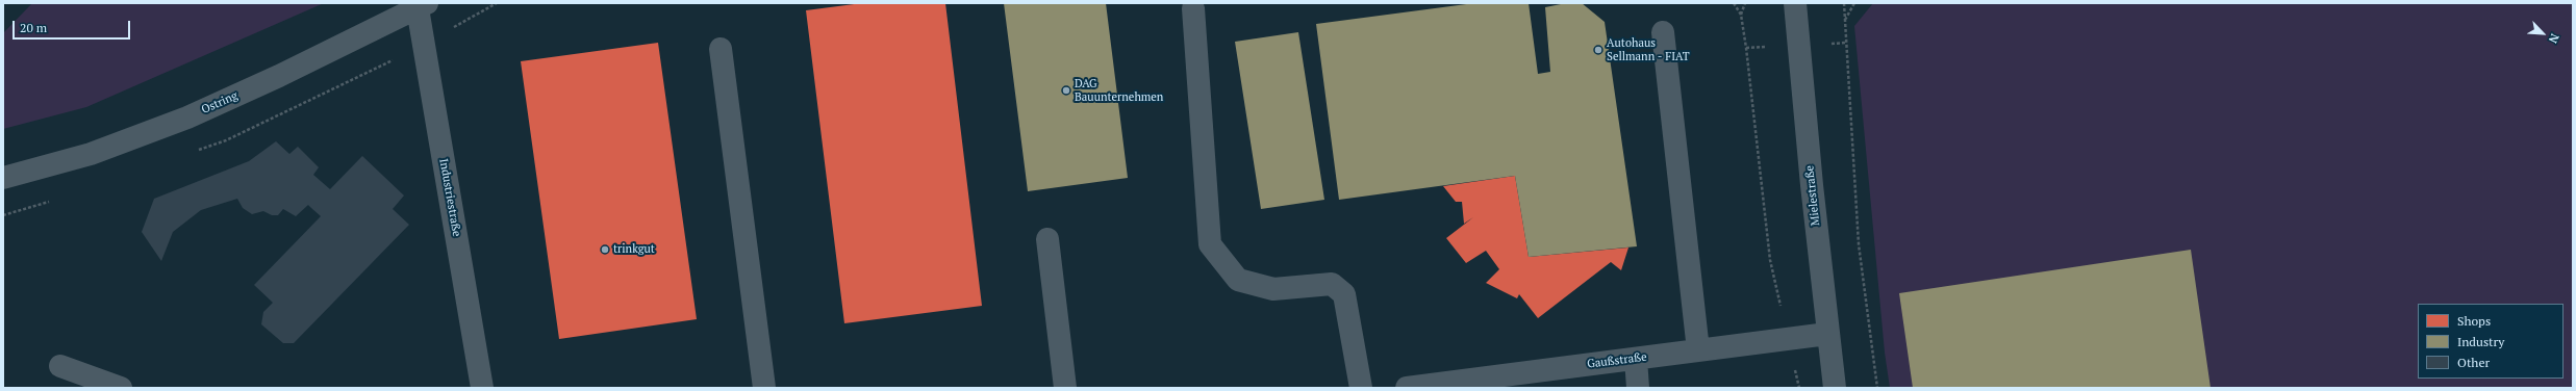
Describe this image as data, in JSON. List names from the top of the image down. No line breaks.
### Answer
{"streets":{"street":["Ostring","Mielestraße","Industriestraße","Gaußstraße"]},"crossings":[["Ostring","Industriestraße"],["Mielestraße","Gaußstraße"]],"places":["Autohaus Sellmann - FIAT","DAG Bauunternehmen","trinkgut"],"legend":["Shops","Industry","Other"],"scale_bar":"20 m","north":"bottom right"}
